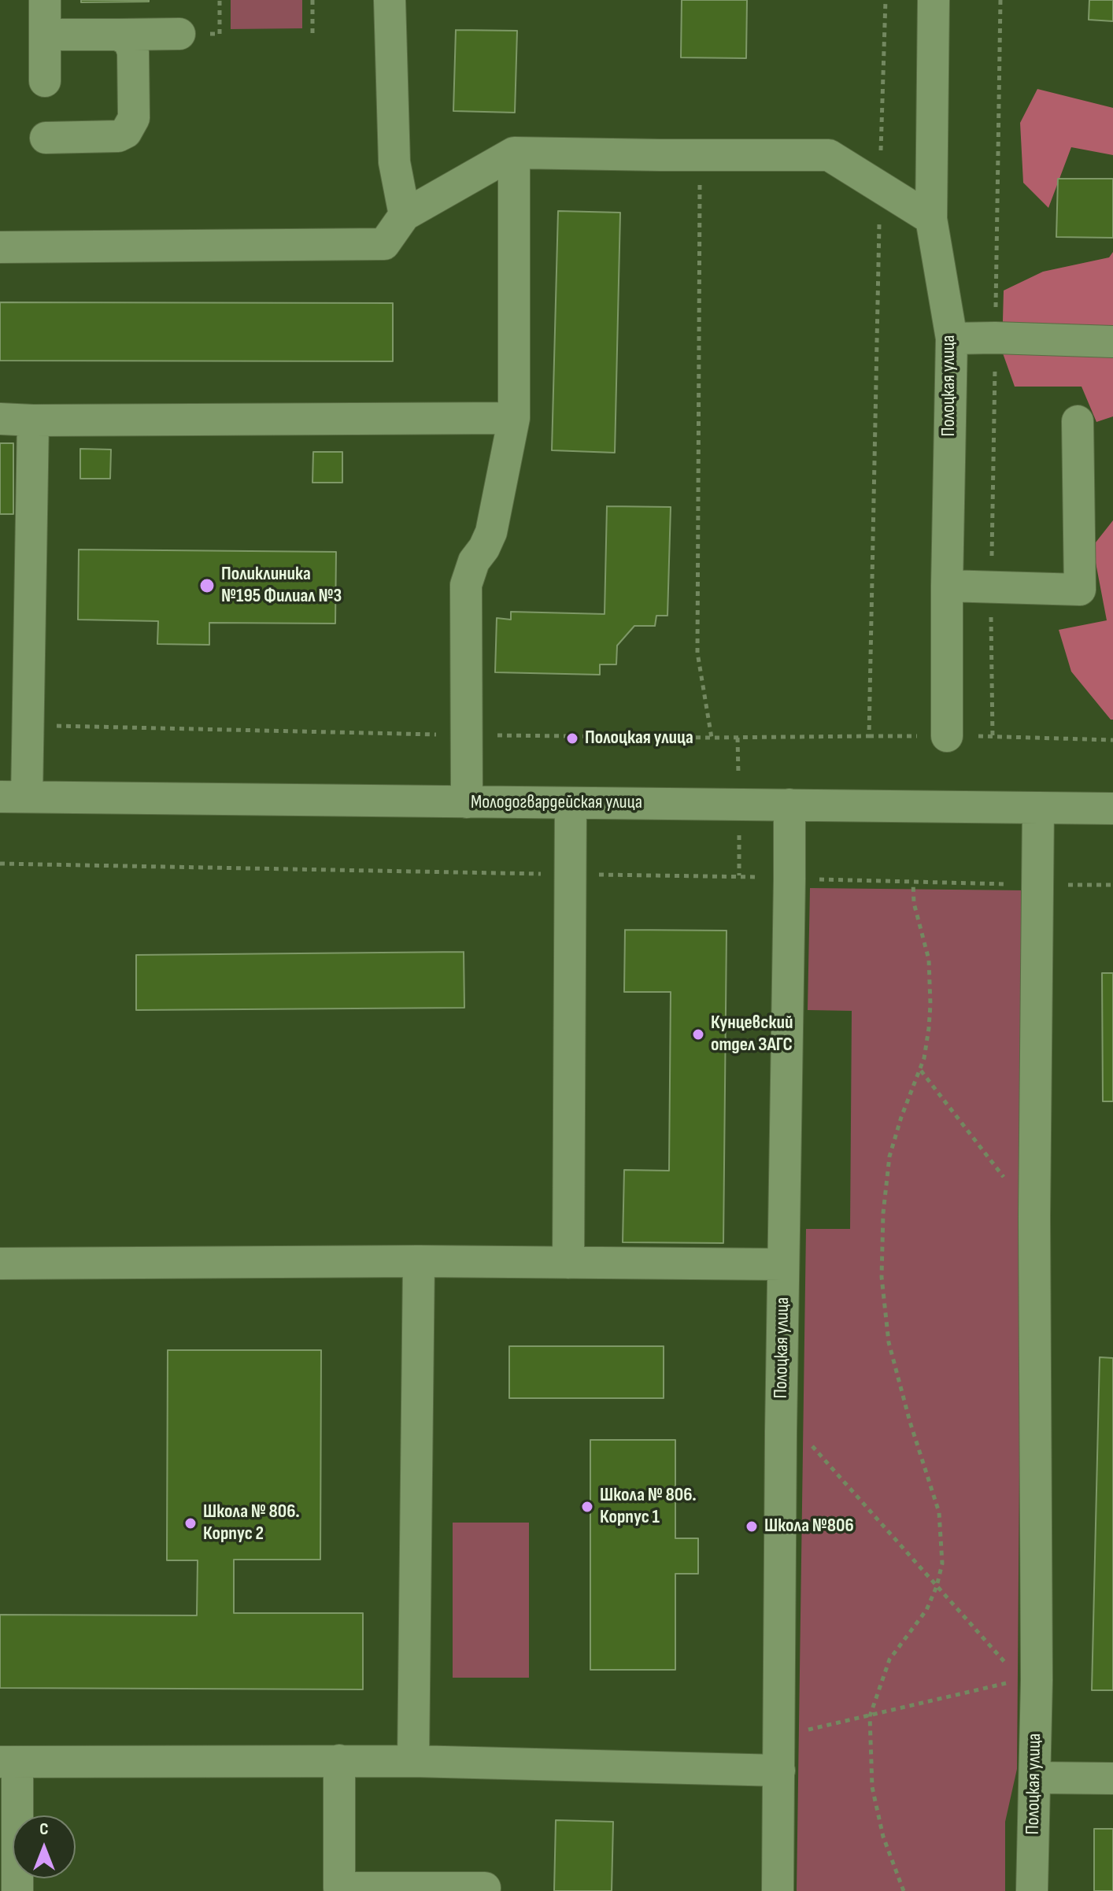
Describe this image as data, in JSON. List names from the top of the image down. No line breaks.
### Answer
{"streets":{"street":["Полоцкая улица","Молодогвардейская улица"]},"crossings":[["Полоцкая улица","Молодогвардейская улица"]],"places":["Поликлиника №195 Филиал №3","Полоцкая улица","Кунцевский отдел ЗАГС","Школа № 806. Корпус 1","Школа № 806. Корпус 2","Школа №806"],"north":"top"}
